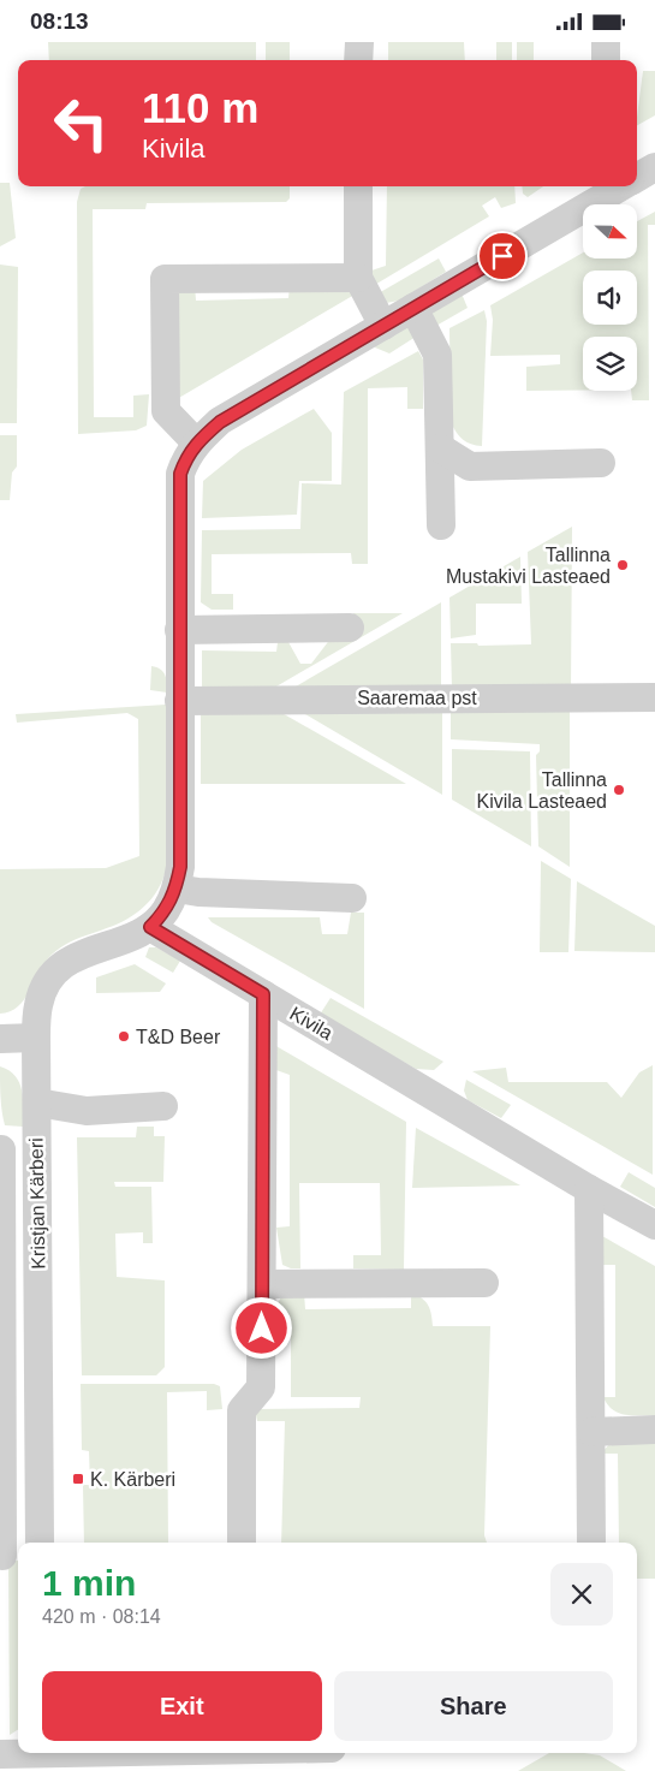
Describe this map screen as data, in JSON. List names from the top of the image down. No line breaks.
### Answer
{"streets":{"street":["Saaremaa pst","Kivila","Kristjan Kärberi"]},"crossings":[["Kivila","Kristjan Kärberi"]],"places":{"other":["Tallinna Mustakivi Lasteaed","Tallinna Kivila Lasteaed","T&D Beer"],"transit":["K. Kärberi"]},"north":"right","page":{"status":"08:13","turn":["110 m","Kivila"],"heading":["1 min","420 m · 08:14"],"buttons":["Exit","Share"]}}
